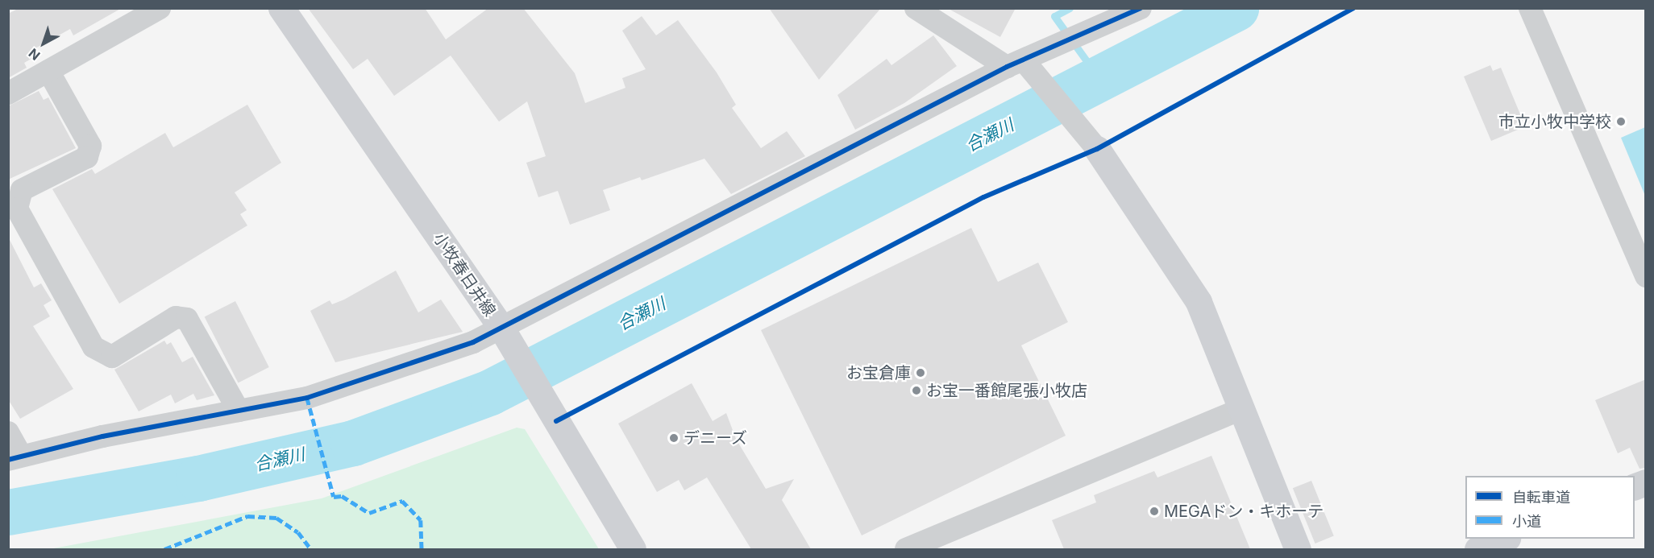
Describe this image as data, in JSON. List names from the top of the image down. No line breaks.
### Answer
{"streets":{"main road":["小牧春日井線"]},"water":["合瀬川"],"places":["市立小牧中学校","お宝倉庫","お宝一番館尾張小牧店","デニーズ","MEGAドン・キホーテ"],"legend":["自転車道","小道"],"north":"bottom left"}
